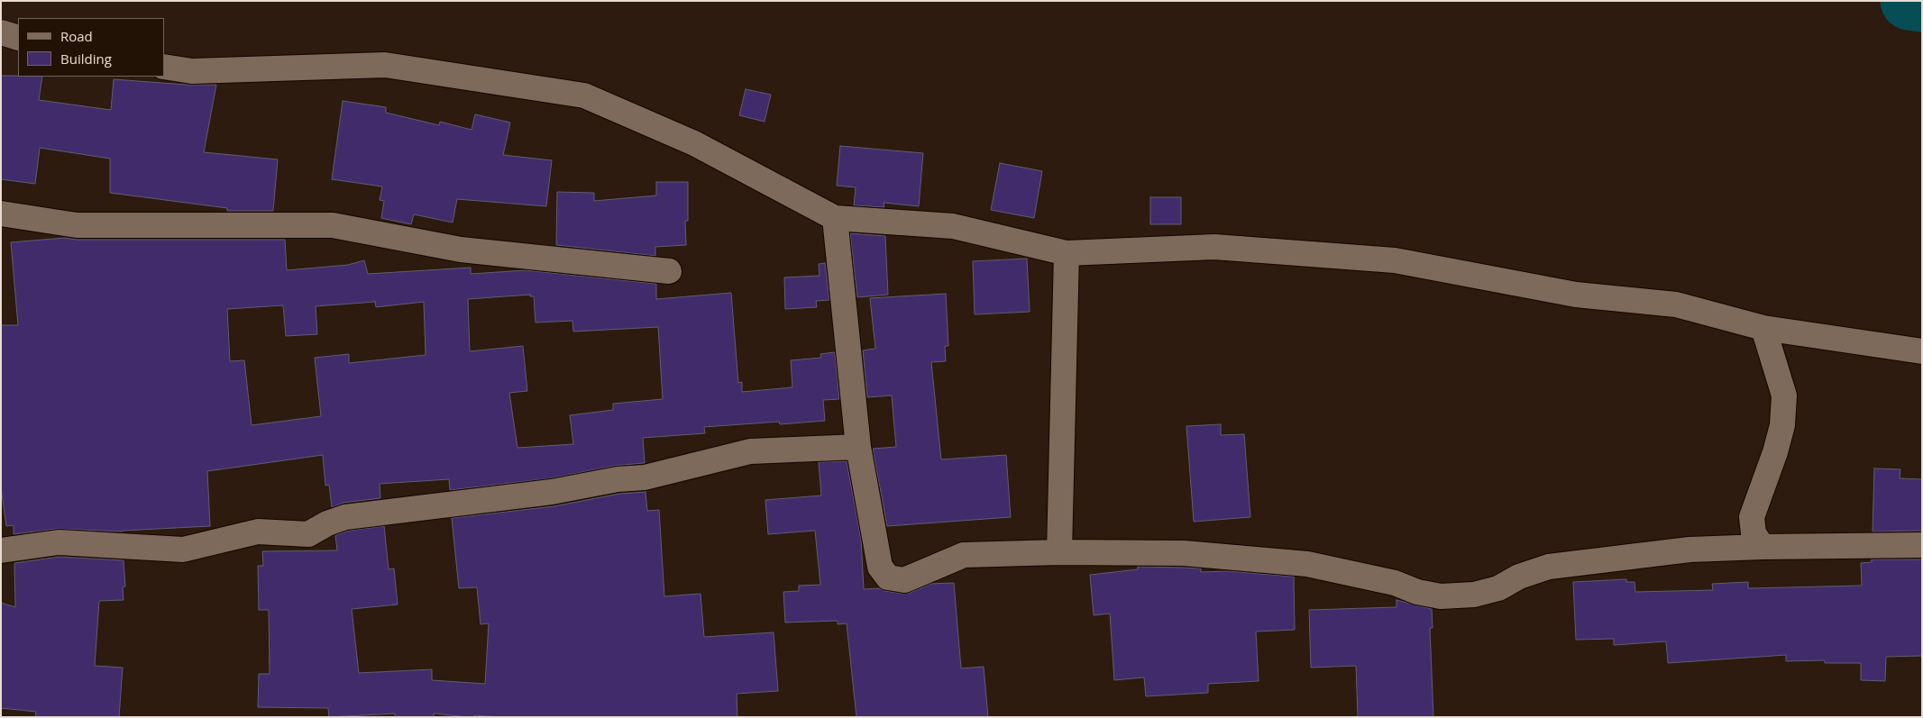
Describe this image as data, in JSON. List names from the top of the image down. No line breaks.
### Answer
{"legend":["Road","Building"]}
